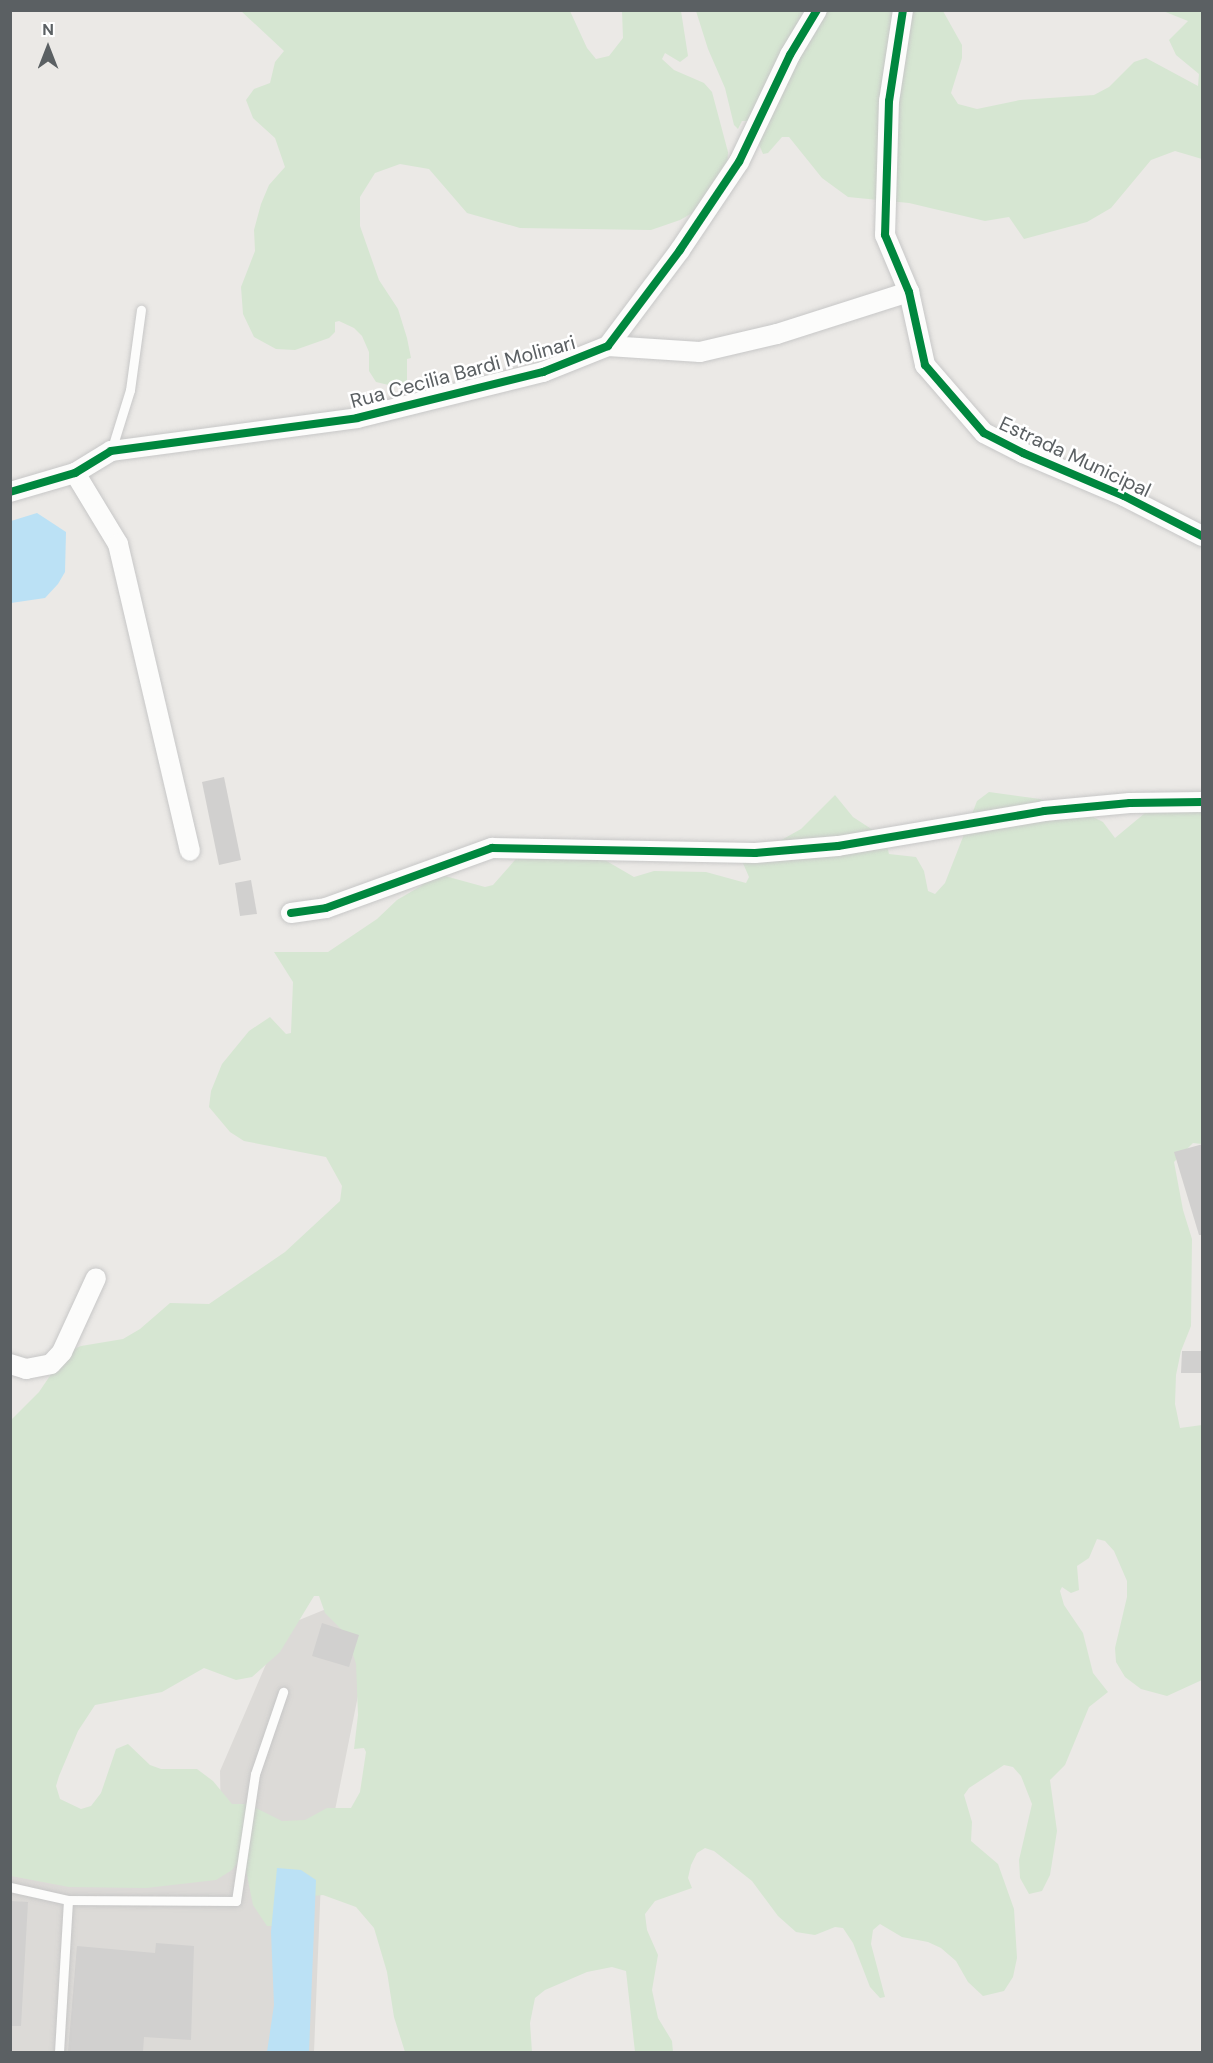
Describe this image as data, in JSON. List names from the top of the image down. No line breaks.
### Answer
{"streets":{"street":["Rua Cecilia Bardi Molinari","Estrada Municipal"]},"north":"top"}
